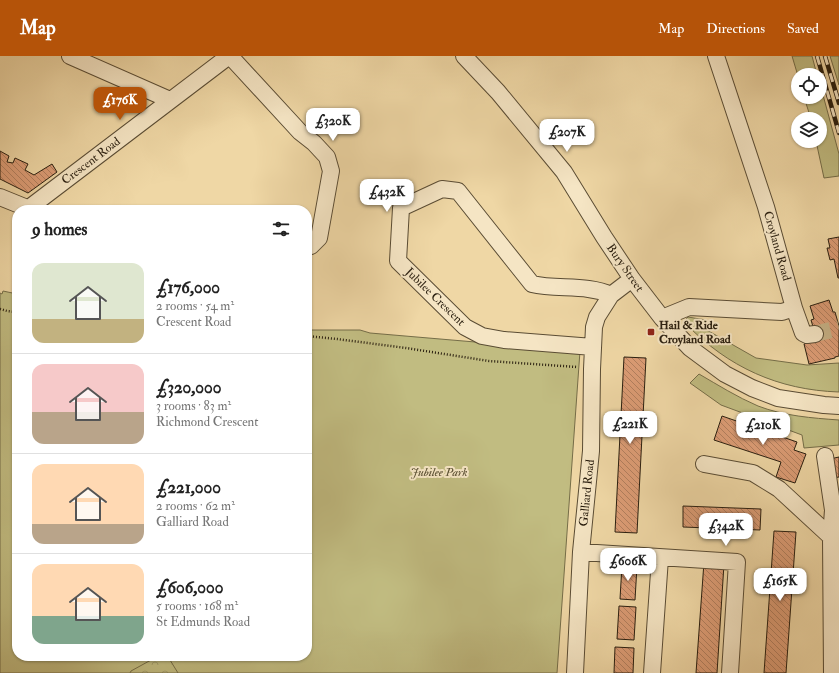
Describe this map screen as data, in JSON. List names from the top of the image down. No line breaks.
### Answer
{"streets":{"street":["Crescent Road","Croyland Road","Bury Street","Jubilee Crescent","Galliard Road"]},"crossings":[["Bury Street","Galliard Road"],["Jubilee Crescent","Galliard Road"]],"parks":["Jubilee Park"],"places":{"transit":["Hail & Ride Croyland Road"]},"page":{"header":"Map","nav":["Map","Directions","Saved"],"price":["£176K","£320K","£207K","£432K","£221K","£210K","£342K","£606K","£165K"],"heading":"9 homes","list":[{"name":"£176,000","note":"2 rooms · 54 m² · Crescent Road"},{"name":"£320,000","note":"3 rooms · 83 m² · Richmond Crescent"},{"name":"£221,000","note":"2 rooms · 62 m² · Galliard Road"},{"name":"£606,000","note":"5 rooms · 168 m² · St Edmunds Road"}]}}
